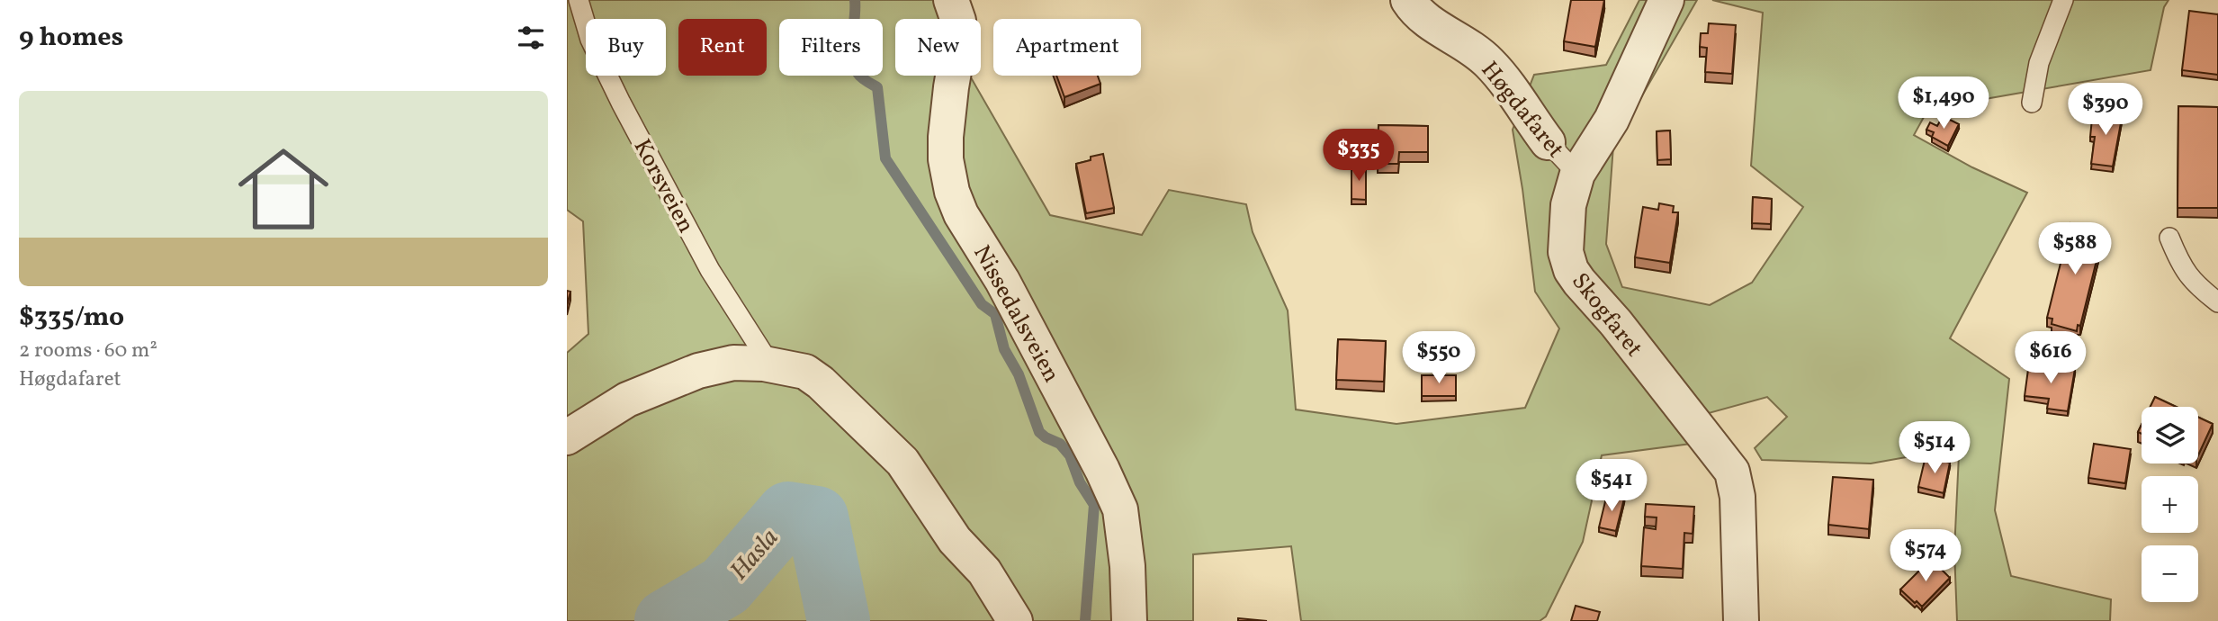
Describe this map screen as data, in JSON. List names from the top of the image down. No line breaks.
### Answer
{"streets":{"street":["Høgdafaret","Nissedalsveien","Skogfaret"],"lane":["Korsveien"]},"crossings":[["Høgdafaret","Skogfaret"]],"water":["Hasla"],"page":{"heading":"9 homes","chip":["Buy","Rent","Filters","New","Apartment"],"list":[{"name":"$335/mo","note":"2 rooms · 60 m² · Høgdafaret"}],"price":["$1,490","$390","$335","$588","$550","$616","$514","$541","$574"],"map_buttons":["+","−"]}}
